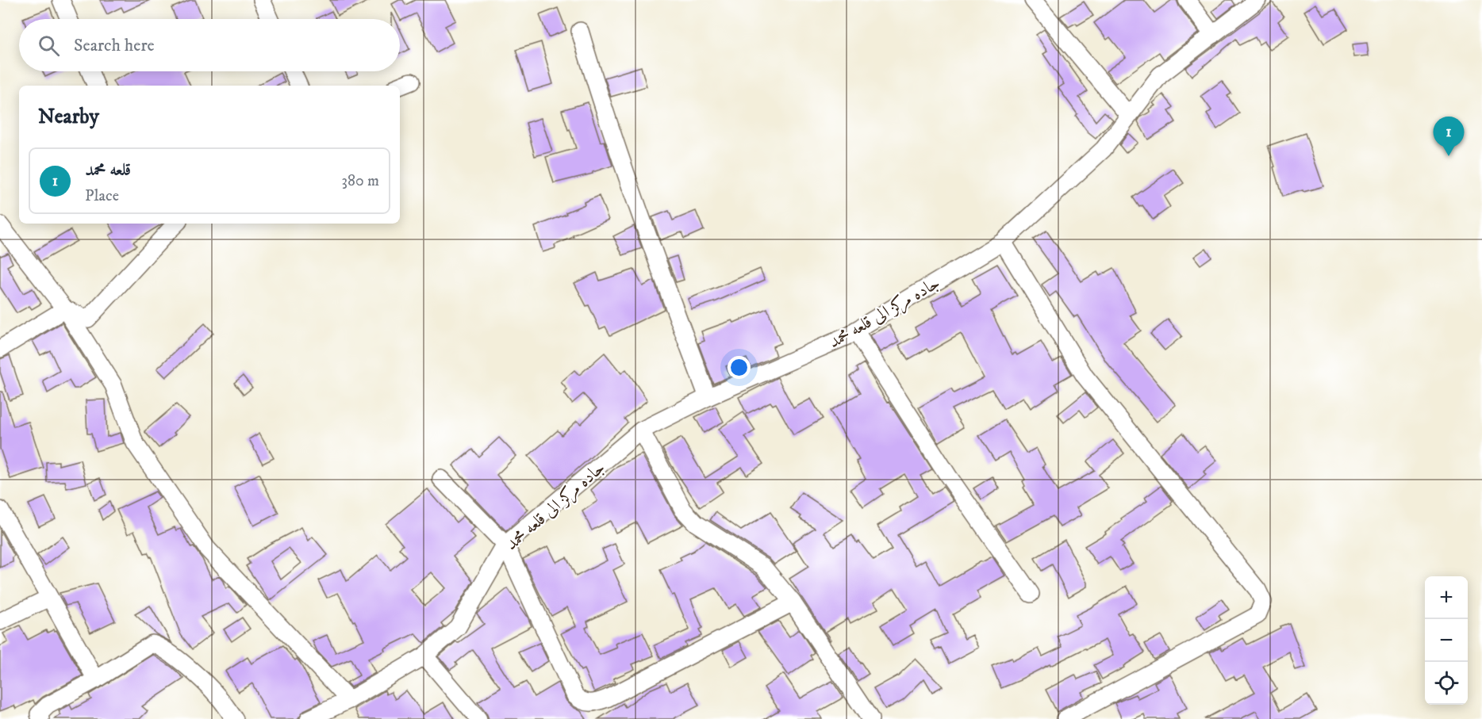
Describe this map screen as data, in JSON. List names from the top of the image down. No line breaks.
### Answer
{"streets":{"street":["جاده مرکز الی قلعه محمد"]},"page":{"search":"Search here","heading":"Nearby","pins":"1","list":[{"mark":"1","name":"قلعه محمد","note":"Place","value":"380 m"}],"map_buttons":["+","−"]}}
